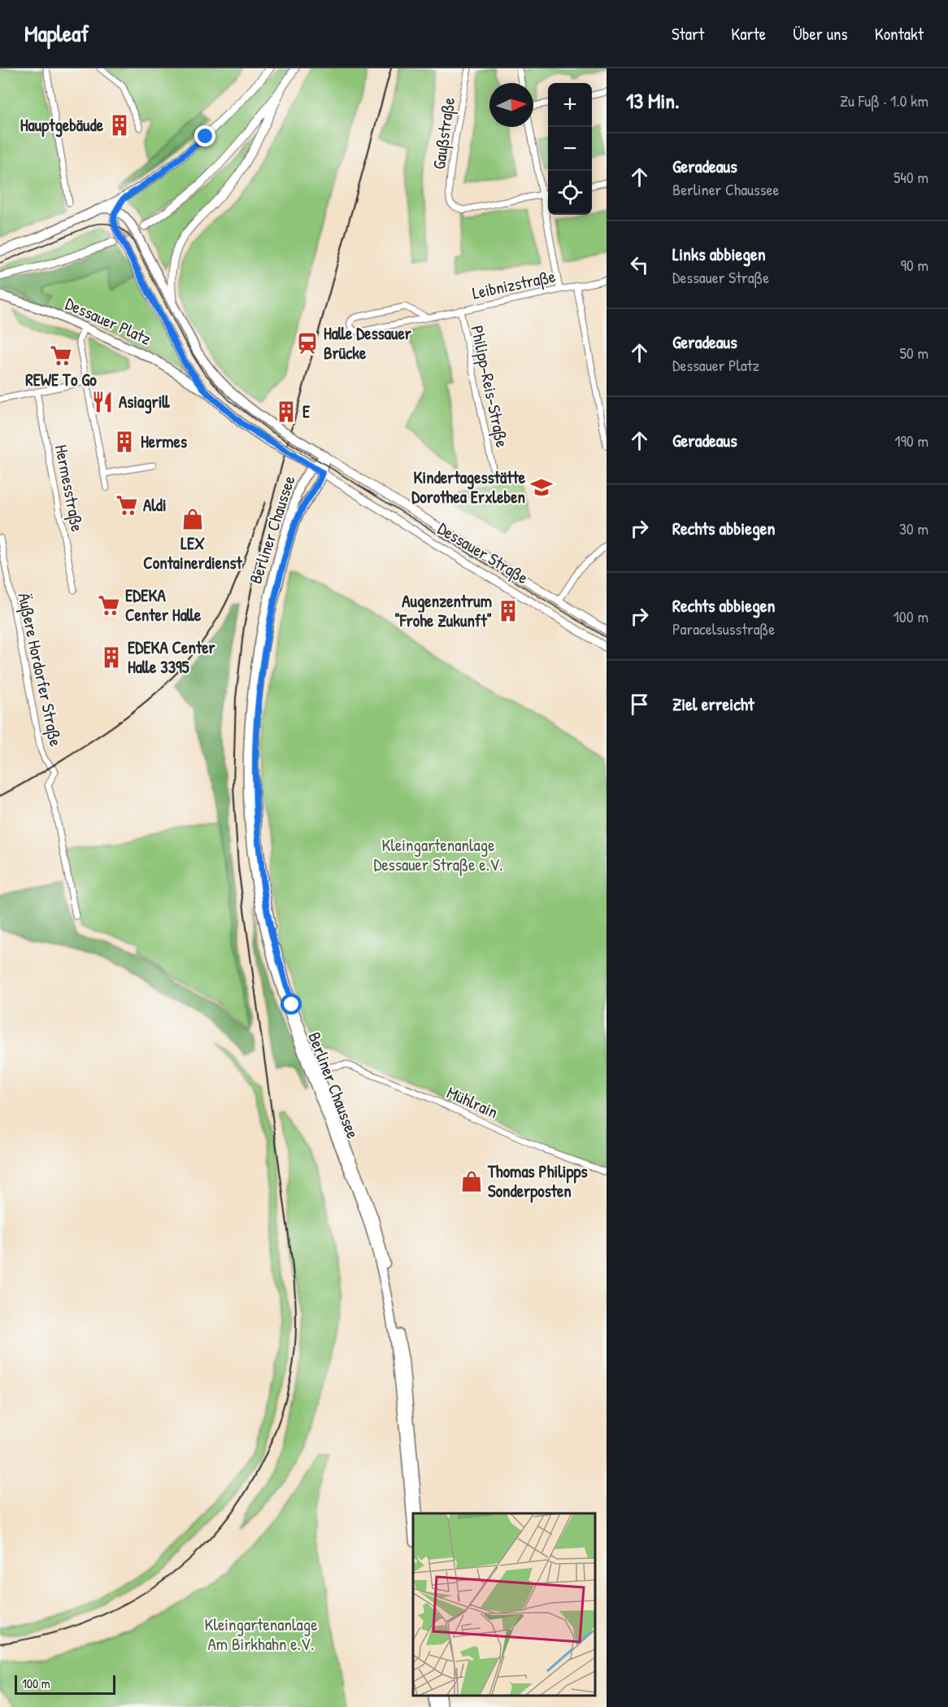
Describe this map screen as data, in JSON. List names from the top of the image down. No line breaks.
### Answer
{"streets":{"main road":["Dessauer Platz","Berliner Chaussee","Dessauer Straße"],"street":["Gaußstraße","Leibnizstraße","Philipp-Reis-Straße","Hermesstraße","Äußere Hordorfer Straße","Mühlrain"]},"crossings":[["Leibnizstraße","Philipp-Reis-Straße"],["Dessauer Platz","Dessauer Straße"],["Berliner Chaussee","Dessauer Straße"]],"parks":["Kleingartenanlage Dessauer Straße e.V.","Kleingartenanlage Am Birkhahn e.V."],"places":{"building":["Hauptgebäude","E","Hermes","Augenzentrum \"Frohe Zukunft\"","EDEKA Center Halle 3395"],"station":["Halle Dessauer Brücke"],"supermarket":["REWE To Go","Aldi","EDEKA Center Halle"],"restaurant":["Asiagrill"],"school or university":["Kindertagesstätte Dorothea Erxleben"],"shop":["LEX Containerdienst","Thomas Philipps Sonderposten"]},"scale_bar":"100 m","north":"right","page":{"header":"Mapleaf","nav":["Start","Karte","Über uns","Kontakt"],"heading":["13 Min.","Zu Fuß · 1.0 km"],"map_buttons":["+","−"],"list":[["Geradeaus","Berliner Chaussee","540 m"],["Links abbiegen","Dessauer Straße","90 m"],["Geradeaus","Dessauer Platz","50 m"],["Geradeaus","190 m"],["Rechts abbiegen","30 m"],["Rechts abbiegen","Paracelsusstraße","100 m"],"Ziel erreicht"],"scale":"100 m"}}
